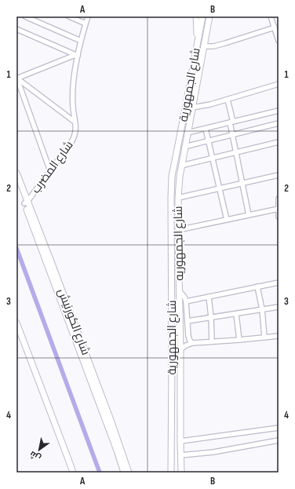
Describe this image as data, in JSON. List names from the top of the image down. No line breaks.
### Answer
{"streets":{"main road":["شارع الجمهورية","شارع الجمهوريه","شارع الكورنيش"],"street":["شارع المضرب"]},"crossings":[["شارع المضرب","شارع الكورنيش"]],"north":"bottom left","grid":{"columns":["A","B"],"rows":["1","2","3","4"]}}
